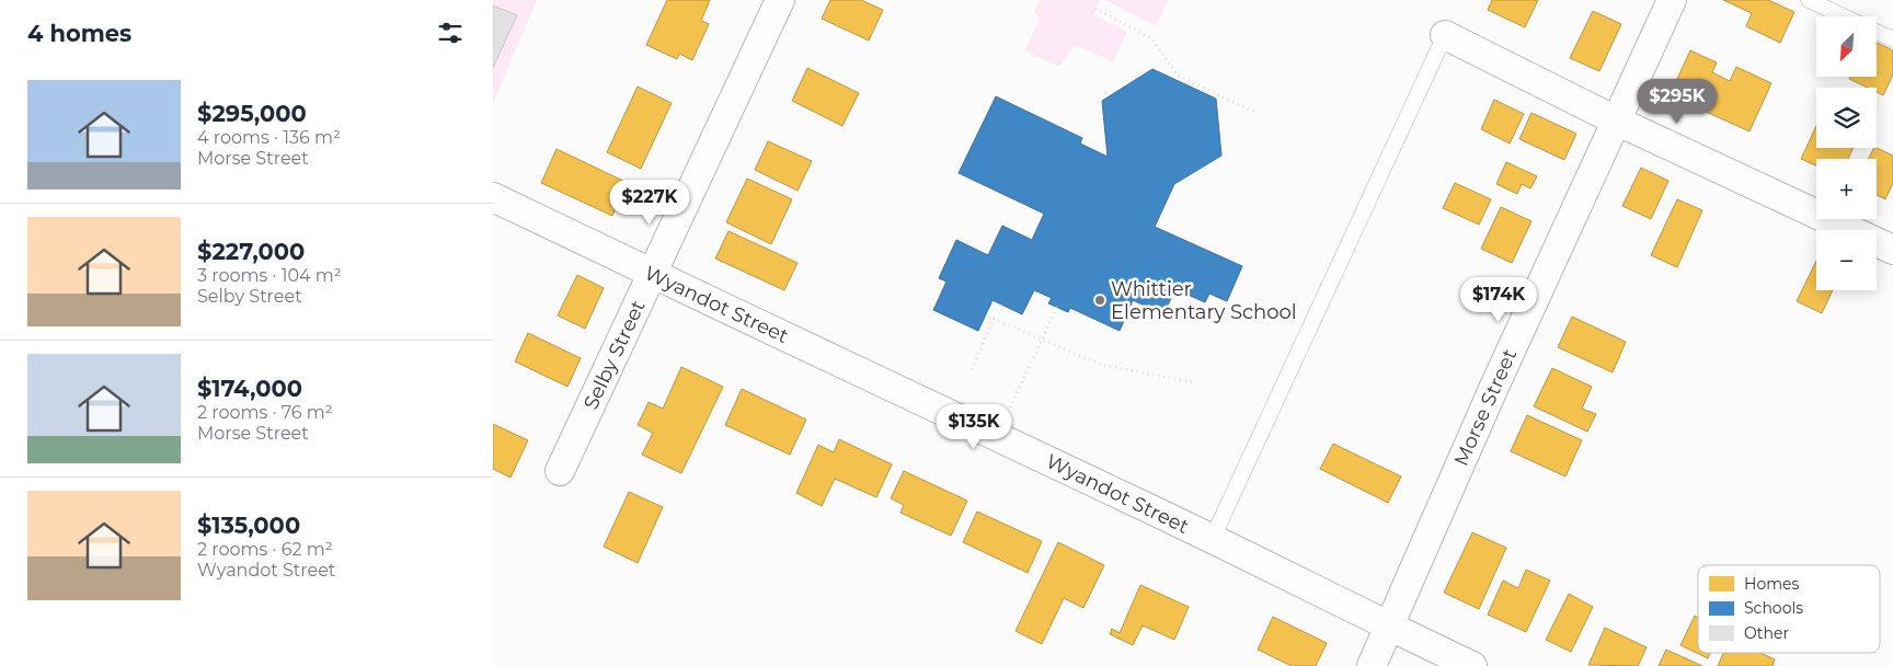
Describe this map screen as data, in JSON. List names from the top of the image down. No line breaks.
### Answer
{"streets":{"street":["Wyandot Street","Selby Street","Morse Street"]},"crossings":[["Wyandot Street","Selby Street"],["Wyandot Street","Morse Street"]],"places":["Whittier Elementary School"],"legend":["Homes","Schools","Other"],"north":"bottom left","page":{"heading":"4 homes","map_buttons":["+","−"],"list":[{"name":"$295,000","note":"4 rooms · 136 m² · Morse Street"},{"name":"$227,000","note":"3 rooms · 104 m² · Selby Street"},{"name":"$174,000","note":"2 rooms · 76 m² · Morse Street"},{"name":"$135,000","note":"2 rooms · 62 m² · Wyandot Street"}],"price":["$295K","$227K","$174K","$135K"]}}
